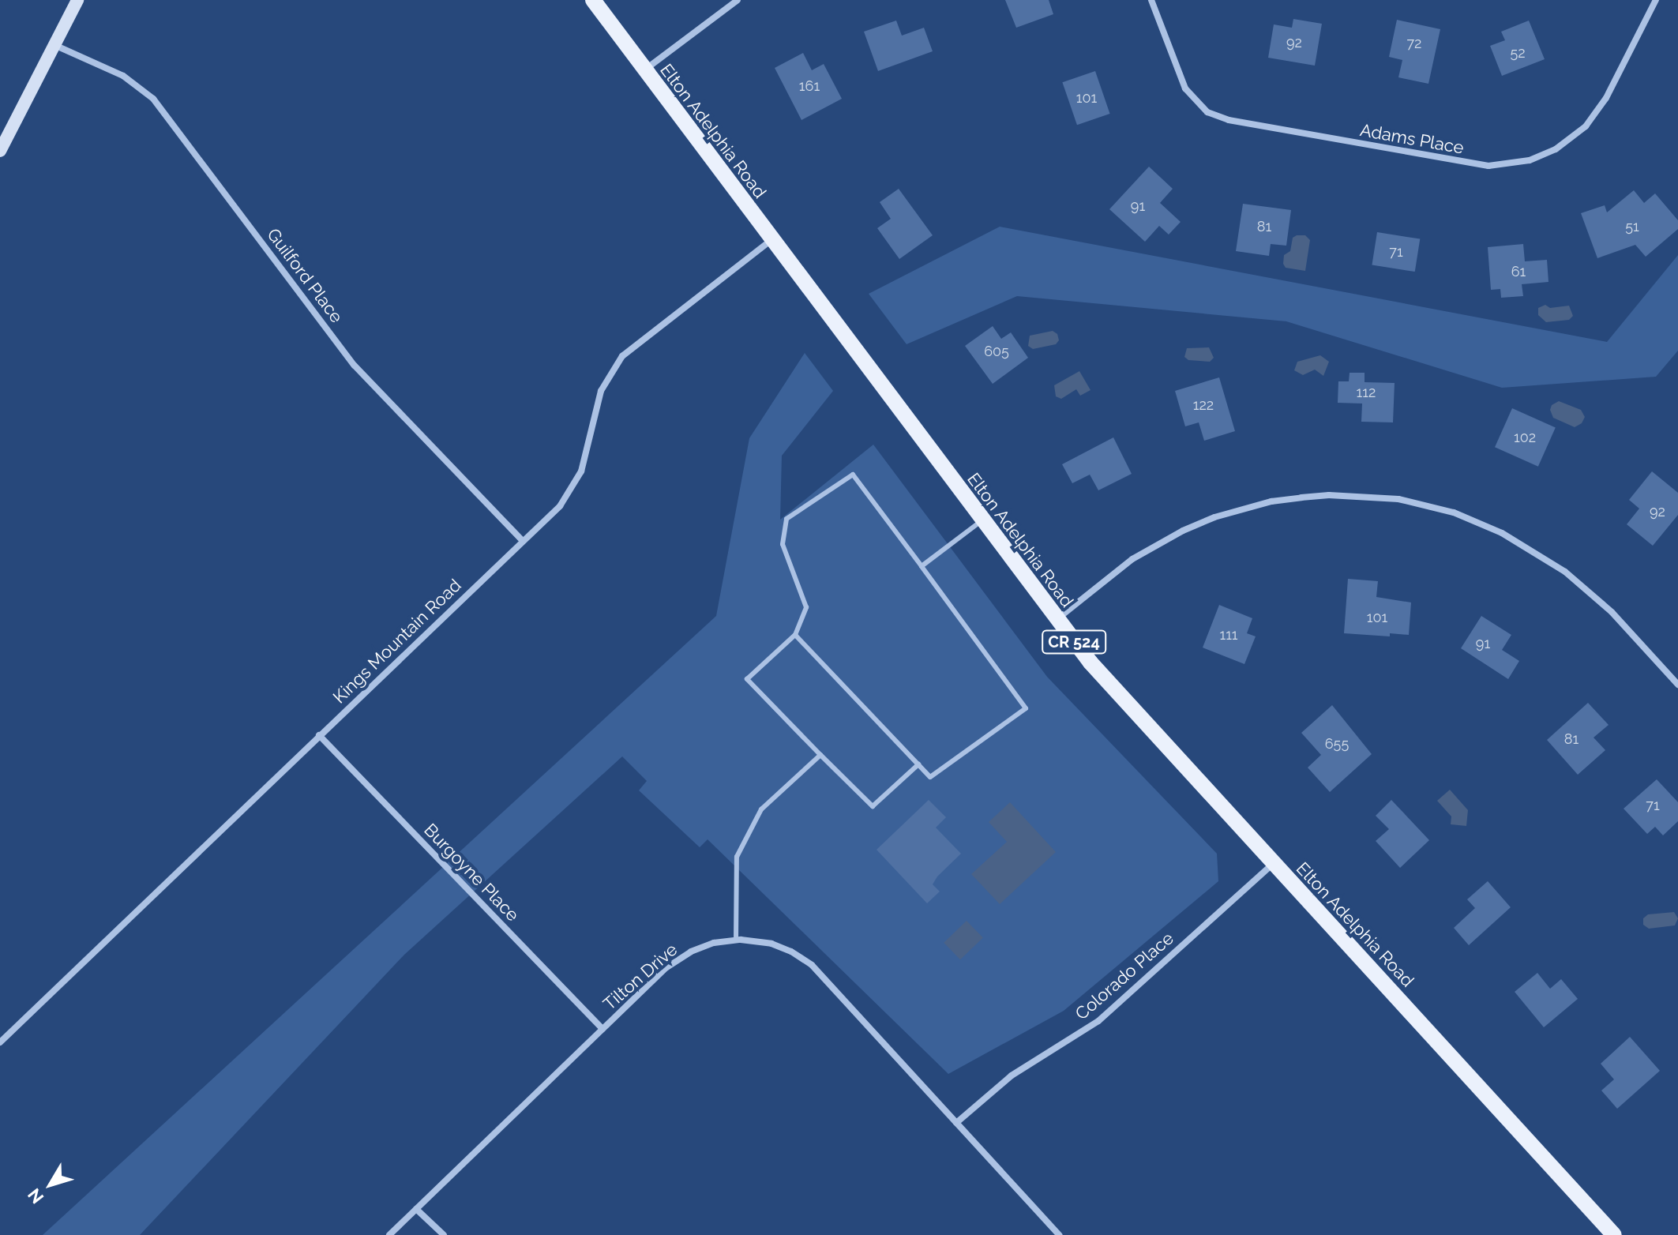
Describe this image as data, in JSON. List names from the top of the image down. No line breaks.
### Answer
{"streets":{"main road":["Elton Adelphia Road","CR 524"],"street":["Adams Place","Guilford Place","Kings Mountain Road","Burgoyne Place","Colorado Place","Tilton Drive"]},"crossings":[["Elton Adelphia Road","Kings Mountain Road"],["Elton Adelphia Road","Colorado Place"],["Guilford Place","Kings Mountain Road"],["Kings Mountain Road","Burgoyne Place"],["Burgoyne Place","Tilton Drive"],["Colorado Place","Tilton Drive"]],"house_numbers":["92","72","52","161","101","91","81","51","71","61","605","112","122","102","92","101","111","91","81","655","71"],"north":"bottom left"}
